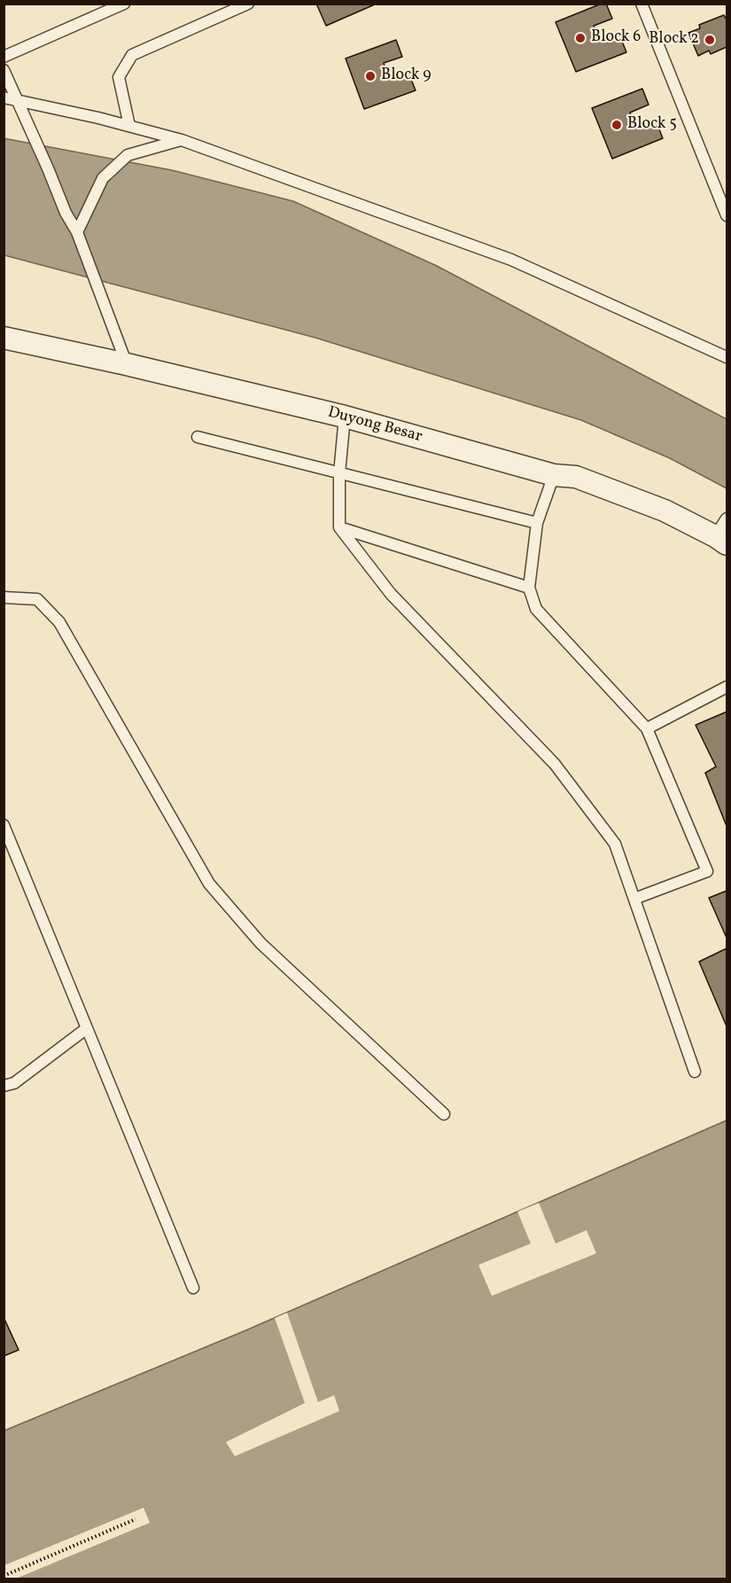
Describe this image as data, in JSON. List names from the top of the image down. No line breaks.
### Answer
{"streets":{"street":["Duyong Besar"]},"places":["Block 6","Block 2","Block 9","Block 5"]}
